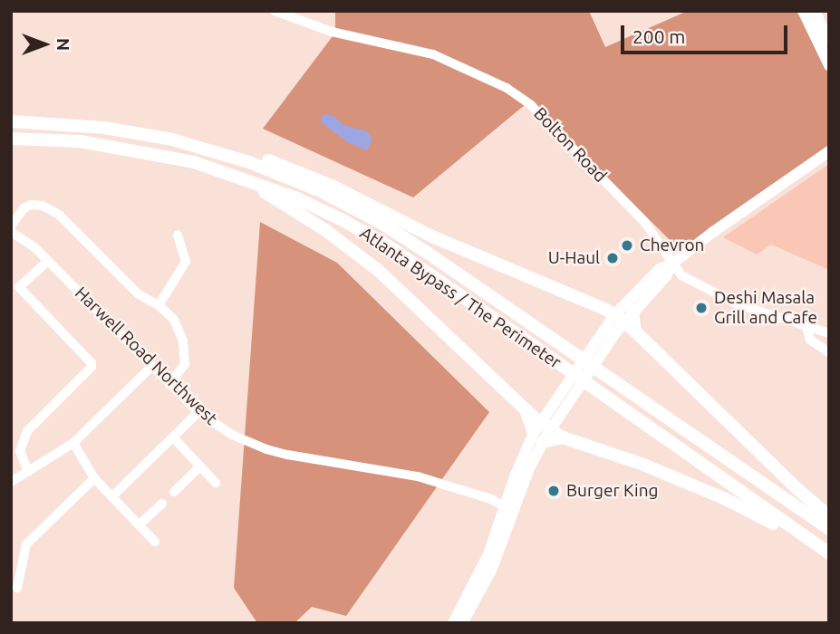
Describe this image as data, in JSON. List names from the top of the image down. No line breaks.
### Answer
{"streets":{"highway":["Atlanta Bypass / The Perimeter"],"street":["Bolton Road","Harwell Road Northwest"]},"places":["Chevron","U-Haul","Deshi Masala Grill and Cafe","Burger King"],"scale_bar":"200 m","north":"right"}
